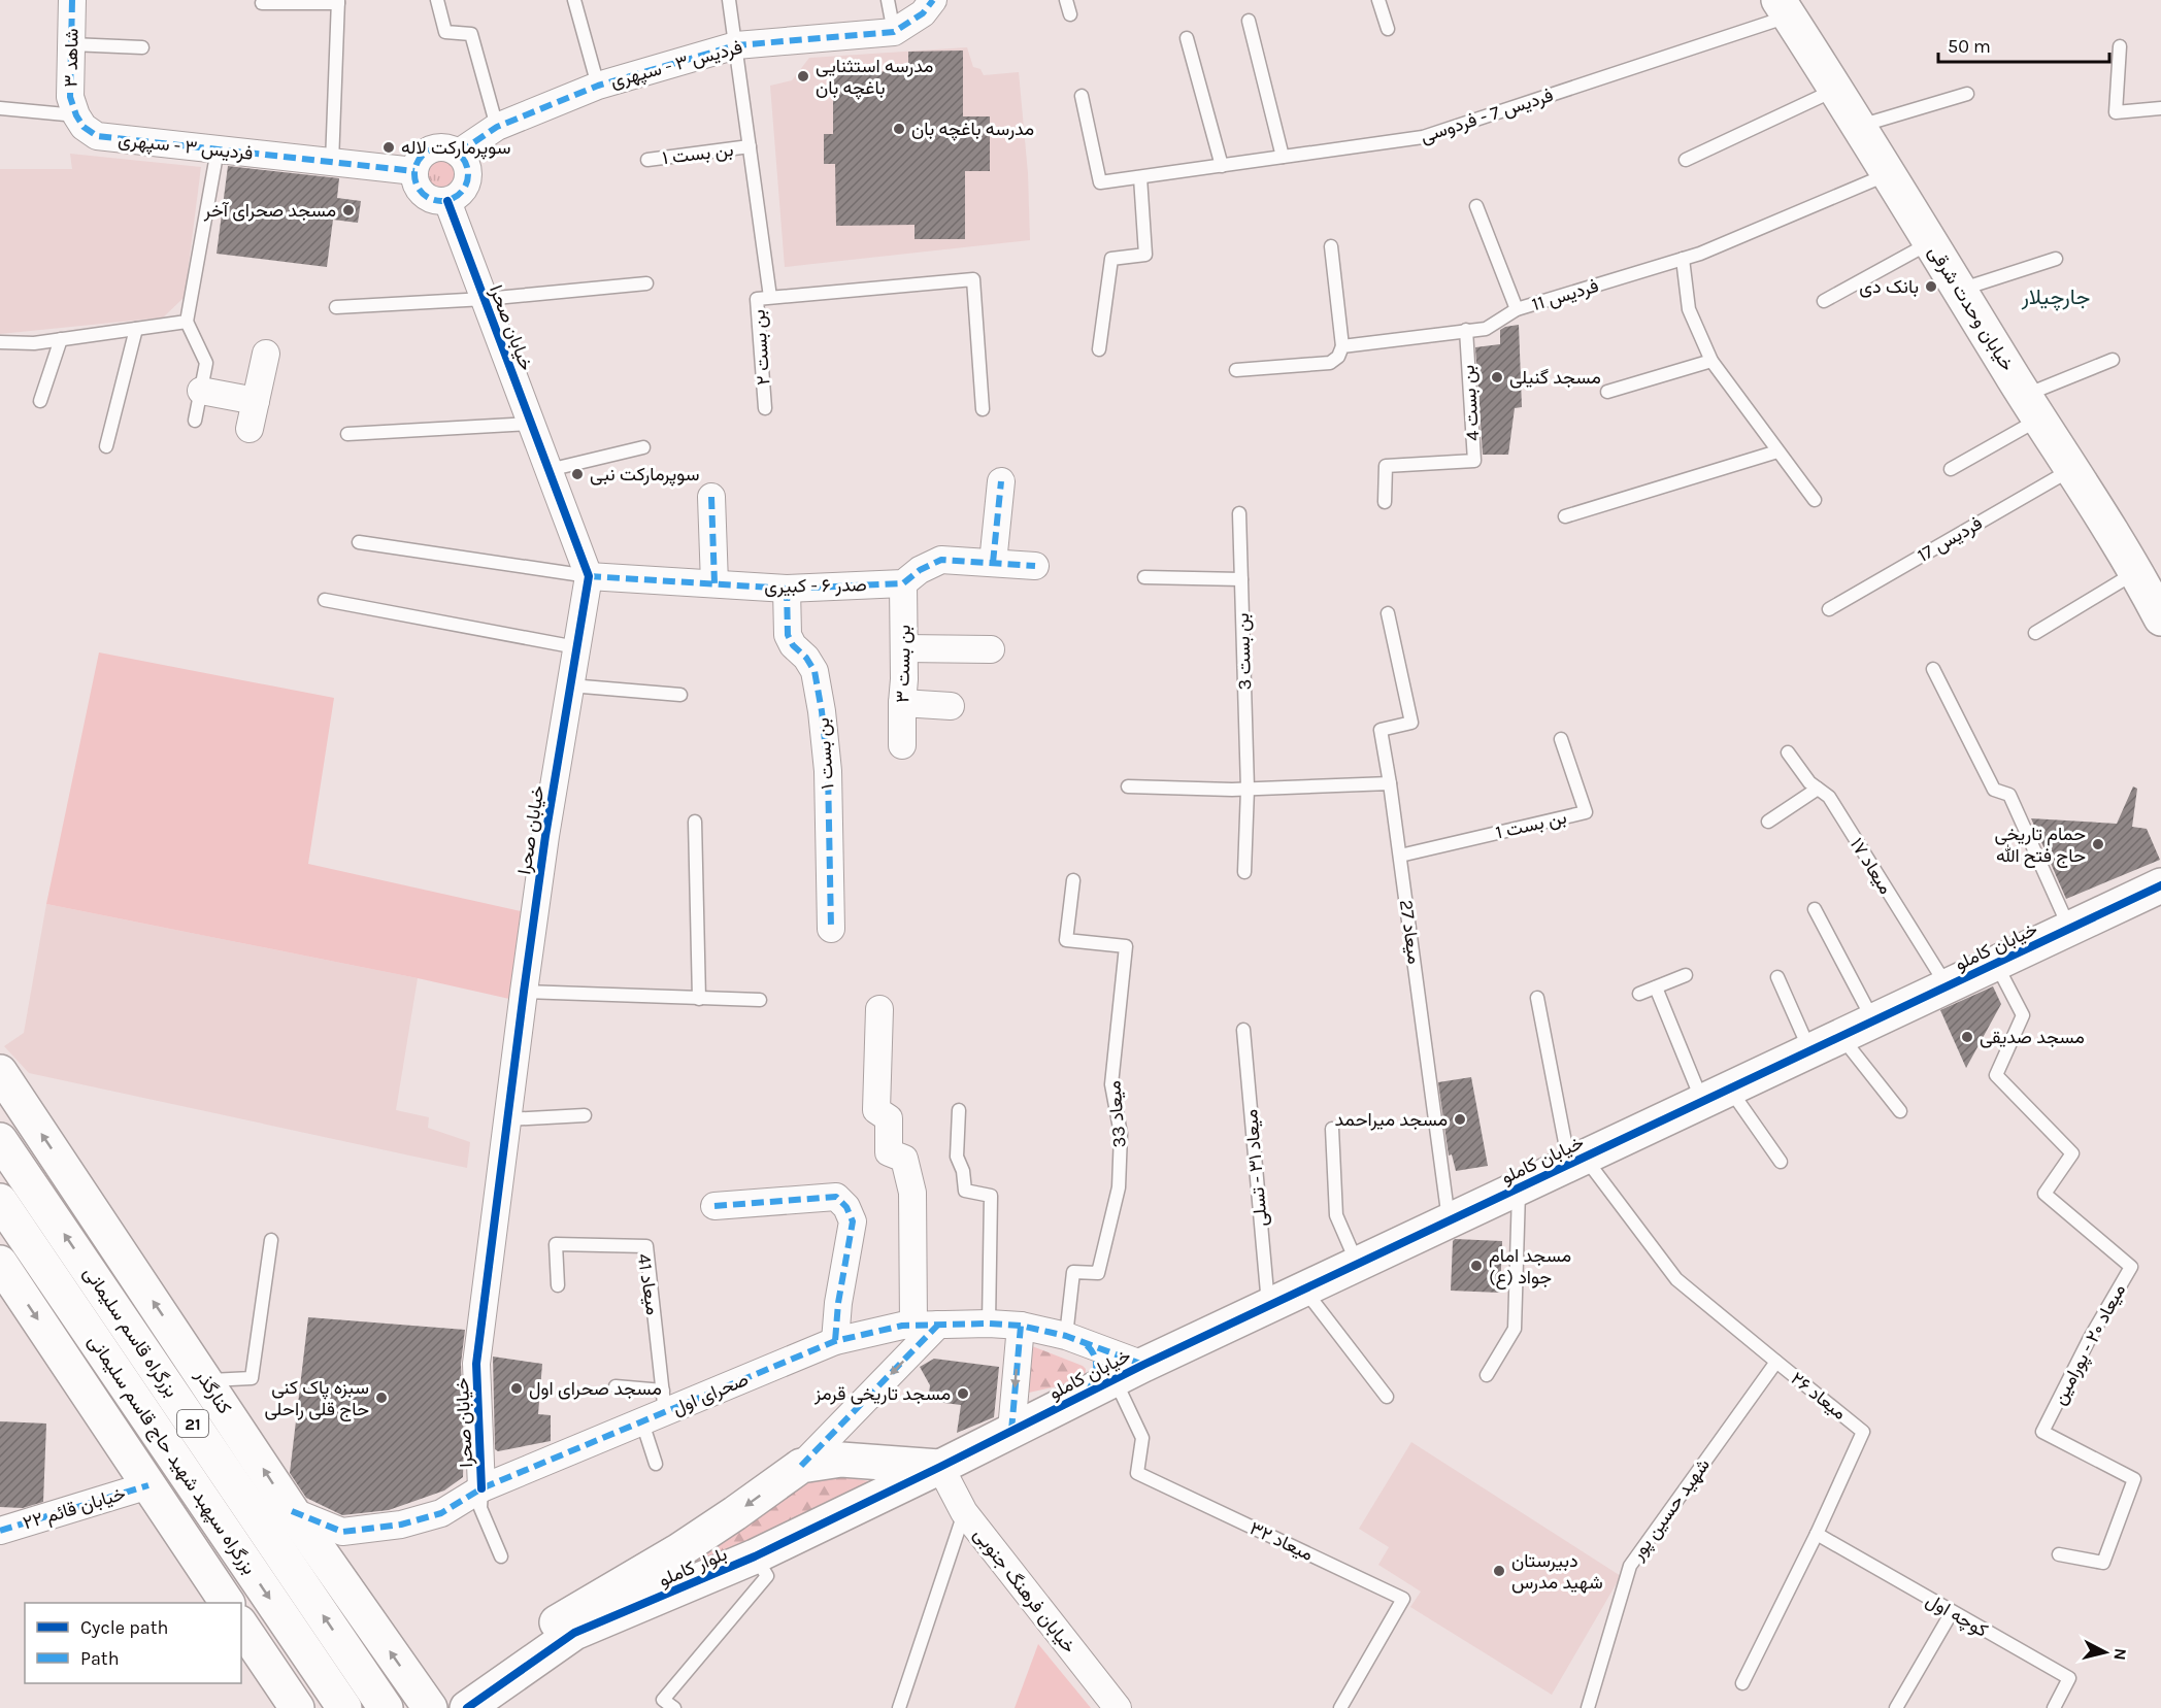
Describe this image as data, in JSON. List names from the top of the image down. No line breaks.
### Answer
{"streets":{"main road":["خیابان وحدت شرقی","خیابان کاملو","بزرگراه قاسم سلیمانی","کنارگذر","21","بزرگراه سپهبد شهید حاج قاسم سلیمانی","بلوار کاملو"],"street":["شاهد ۳","فردیس ۳ - سپهری","بن بست ۱","خیابان صحرا","صدر ۶ - کبیری","بن بست ۳","صحرای اول","خیابان قائم ۲۲","خیابان فرهنگ جنوبی"],"lane":["فردیس 7 - فردوسی","فردیس 11","بن بست ۲","بن بست 4","فردیس 17","بن بست 3","بن بست 1","میعاد ۱۷","میعاد 27","میعاد 33","میعاد ۳۱ - تسلی","میعاد 41","میعاد ۲۰ - پورامین","میعاد ۲۶","شهید حسین پور","میعاد ۳۲","کوچه اول"]},"crossings":[["شاهد ۳","فردیس ۳ - سپهری"],["فردیس ۳ - سپهری","خیابان صحرا"],["فردیس 7 - فردوسی","خیابان وحدت شرقی"],["بن بست ۱","صدر ۶ - کبیری"],["فردیس 11","خیابان وحدت شرقی"],["فردیس 11","بن بست 4"],["خیابان وحدت شرقی","فردیس 17"],["خیابان صحرا","صدر ۶ - کبیری"],["خیابان صحرا","صحرای اول"],["صدر ۶ - کبیری","بن بست ۳"],["بن بست 1","میعاد 27"],["میعاد ۱۷","خیابان کاملو"],["میعاد 27","خیابان کاملو"],["خیابان کاملو","میعاد ۳۱ - تسلی"],["خیابان کاملو","میعاد ۲۰ - پورامین"],["خیابان کاملو","صحرای اول"],["خیابان کاملو","میعاد ۲۶"],["خیابان کاملو","میعاد ۳۲"],["خیابان کاملو","بلوار کاملو"],["خیابان کاملو","خیابان فرهنگ جنوبی"],["میعاد 33","صحرای اول"],["میعاد 41","صحرای اول"],["کنارگذر","صحرای اول"],["کنارگذر","بلوار کاملو"],["صحرای اول","میعاد ۳۲"],["میعاد ۲۶","شهید حسین پور"],["میعاد ۲۶","کوچه اول"],["بلوار کاملو","خیابان فرهنگ جنوبی"]],"districts":["جارچیلار"],"places":["مدرسه استثنایی باغچه بان","مدرسه باغچه بان","سوپرمارکت لاله","مسجد صحرای آخر","بانک دی","مسجد گنیلی","سوپرمارکت نبی","حمام تاریخی حاج فتح الله","مسجد صدیقی","مسجد میراحمد","مسجد امام جواد (ع)","مسجد صحرای اول","مسجد تاریخی قرمز","سبزه پاک کنی حاج قلی راحلی","دبیرستان شهید مدرس"],"legend":["Cycle path","Path"],"scale_bar":"50 m","north":"right"}
